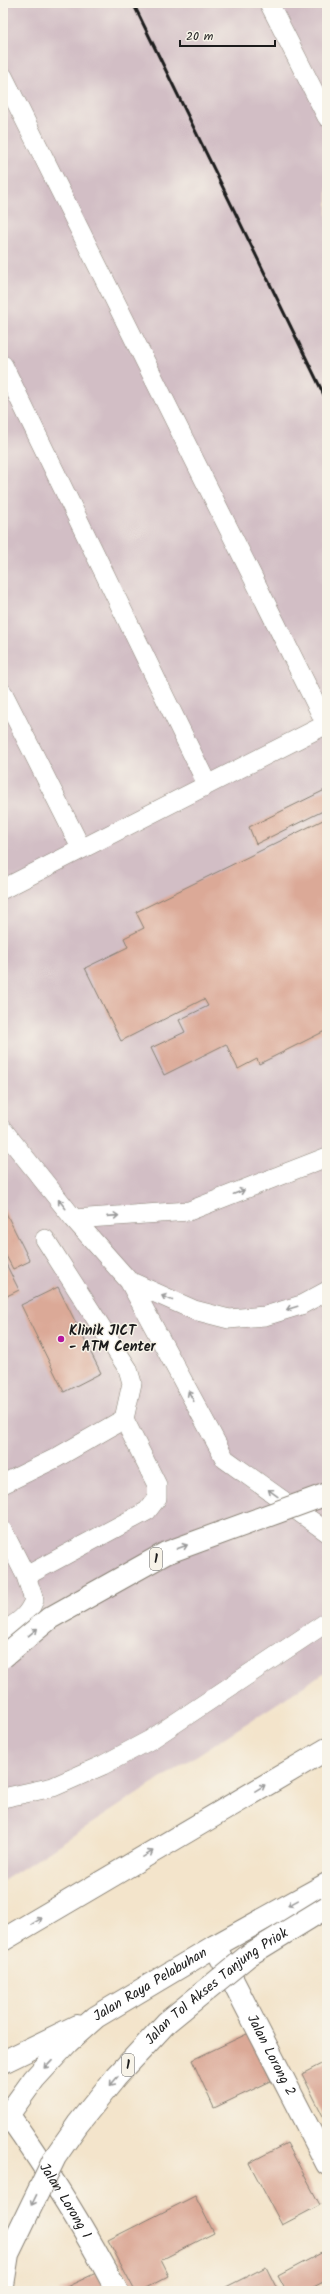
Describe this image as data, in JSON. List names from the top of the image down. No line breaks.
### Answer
{"streets":{"main road":["1","Jalan Raya Pelabuhan","Jalan Tol Akses Tanjung Priok","Jalan Lorong 2","Jalan Lorong 1"]},"crossings":[["Jalan Raya Pelabuhan","Jalan Lorong 2"],["Jalan Raya Pelabuhan","Jalan Lorong 1"]],"places":["Klinik JICT - ATM Center"],"scale_bar":"20 m"}
